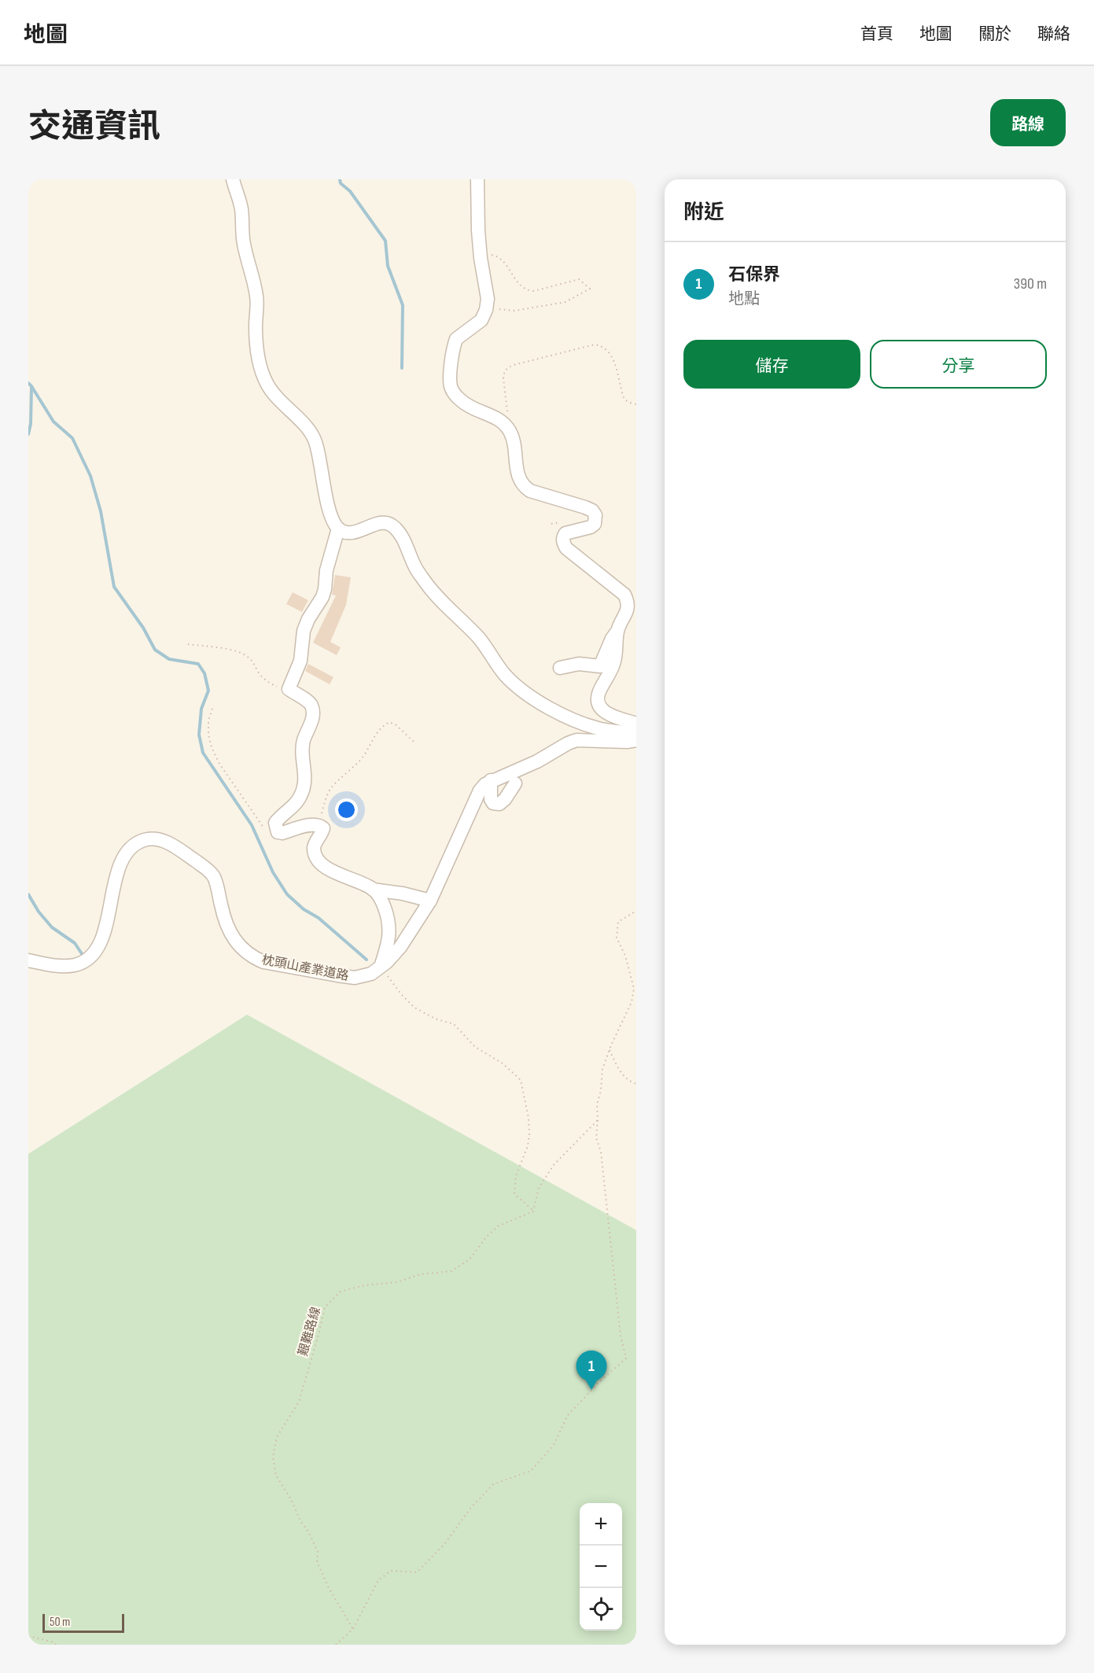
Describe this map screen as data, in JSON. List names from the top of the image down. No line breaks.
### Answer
{"streets":{"street":["枕頭山產業道路"],"path":["艱難路線"]},"scale_bar":"50 m","page":{"header":"地圖","nav":["首頁","地圖","關於","聯絡"],"title":"交通資訊","buttons":["路線",["儲存","分享"]],"heading":"附近","list":[{"mark":"1","name":"石保界","note":"地點","value":"390 m"}],"pins":"1","map_buttons":["+","−"],"scale":"50 m"}}
